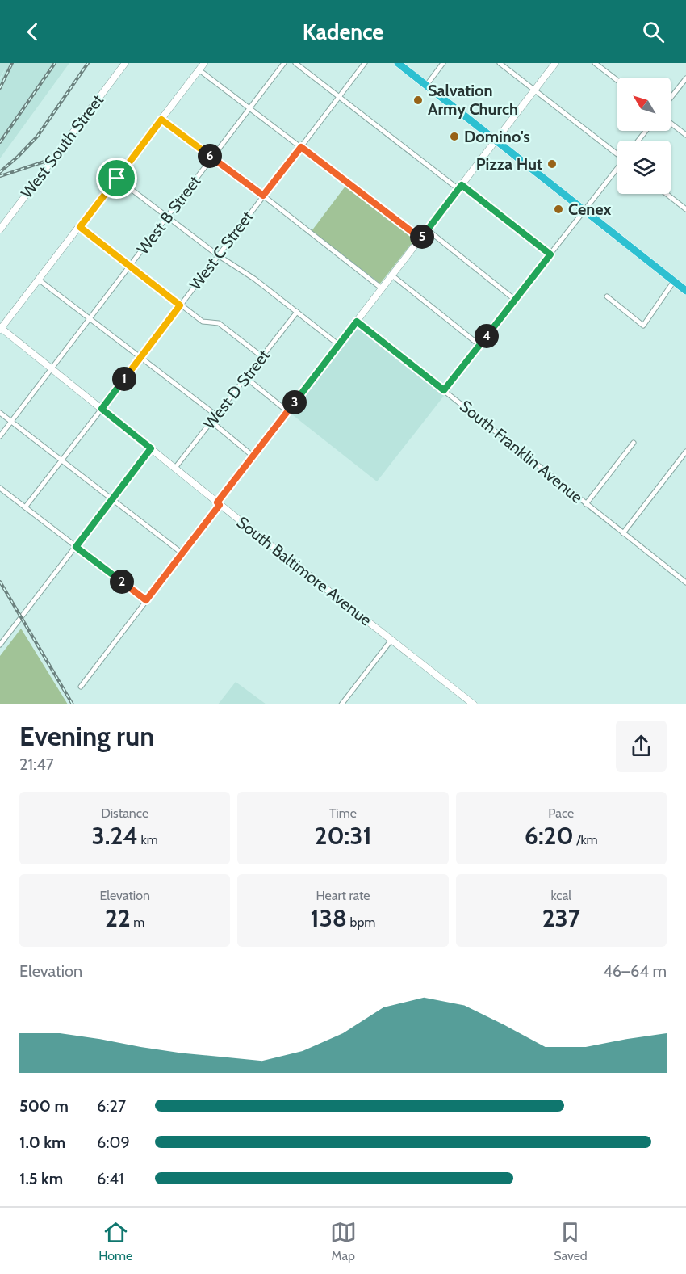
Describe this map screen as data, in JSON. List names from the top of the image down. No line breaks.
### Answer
{"streets":{"street":["West South Street","West B Street","West C Street","West D Street","South Franklin Avenue","South Baltimore Avenue"]},"crossings":[["West B Street","South Baltimore Avenue"],["West C Street","South Baltimore Avenue"],["West D Street","South Baltimore Avenue"]],"places":["Salvation Army Church","Domino's","Pizza Hut","Cenex"],"north":"top left","page":{"header":"Kadence","pins":["6","5","4","1","3","2"],"heading":["Evening run","21:47"],"stats":[["Distance","3.24 km"],["Time","20:31"],["Pace","6:20 /km"],["Elevation","22 m"],["Heart rate","138 bpm"],["kcal","237"]],"chart":["Elevation","46–64 m"],"list":[{"name":"500 m","note":"6:27"},{"name":"1.0 km","note":"6:09"},{"name":"1.5 km","note":"6:41"}],"tabs":["Home","Map","Saved"]}}
